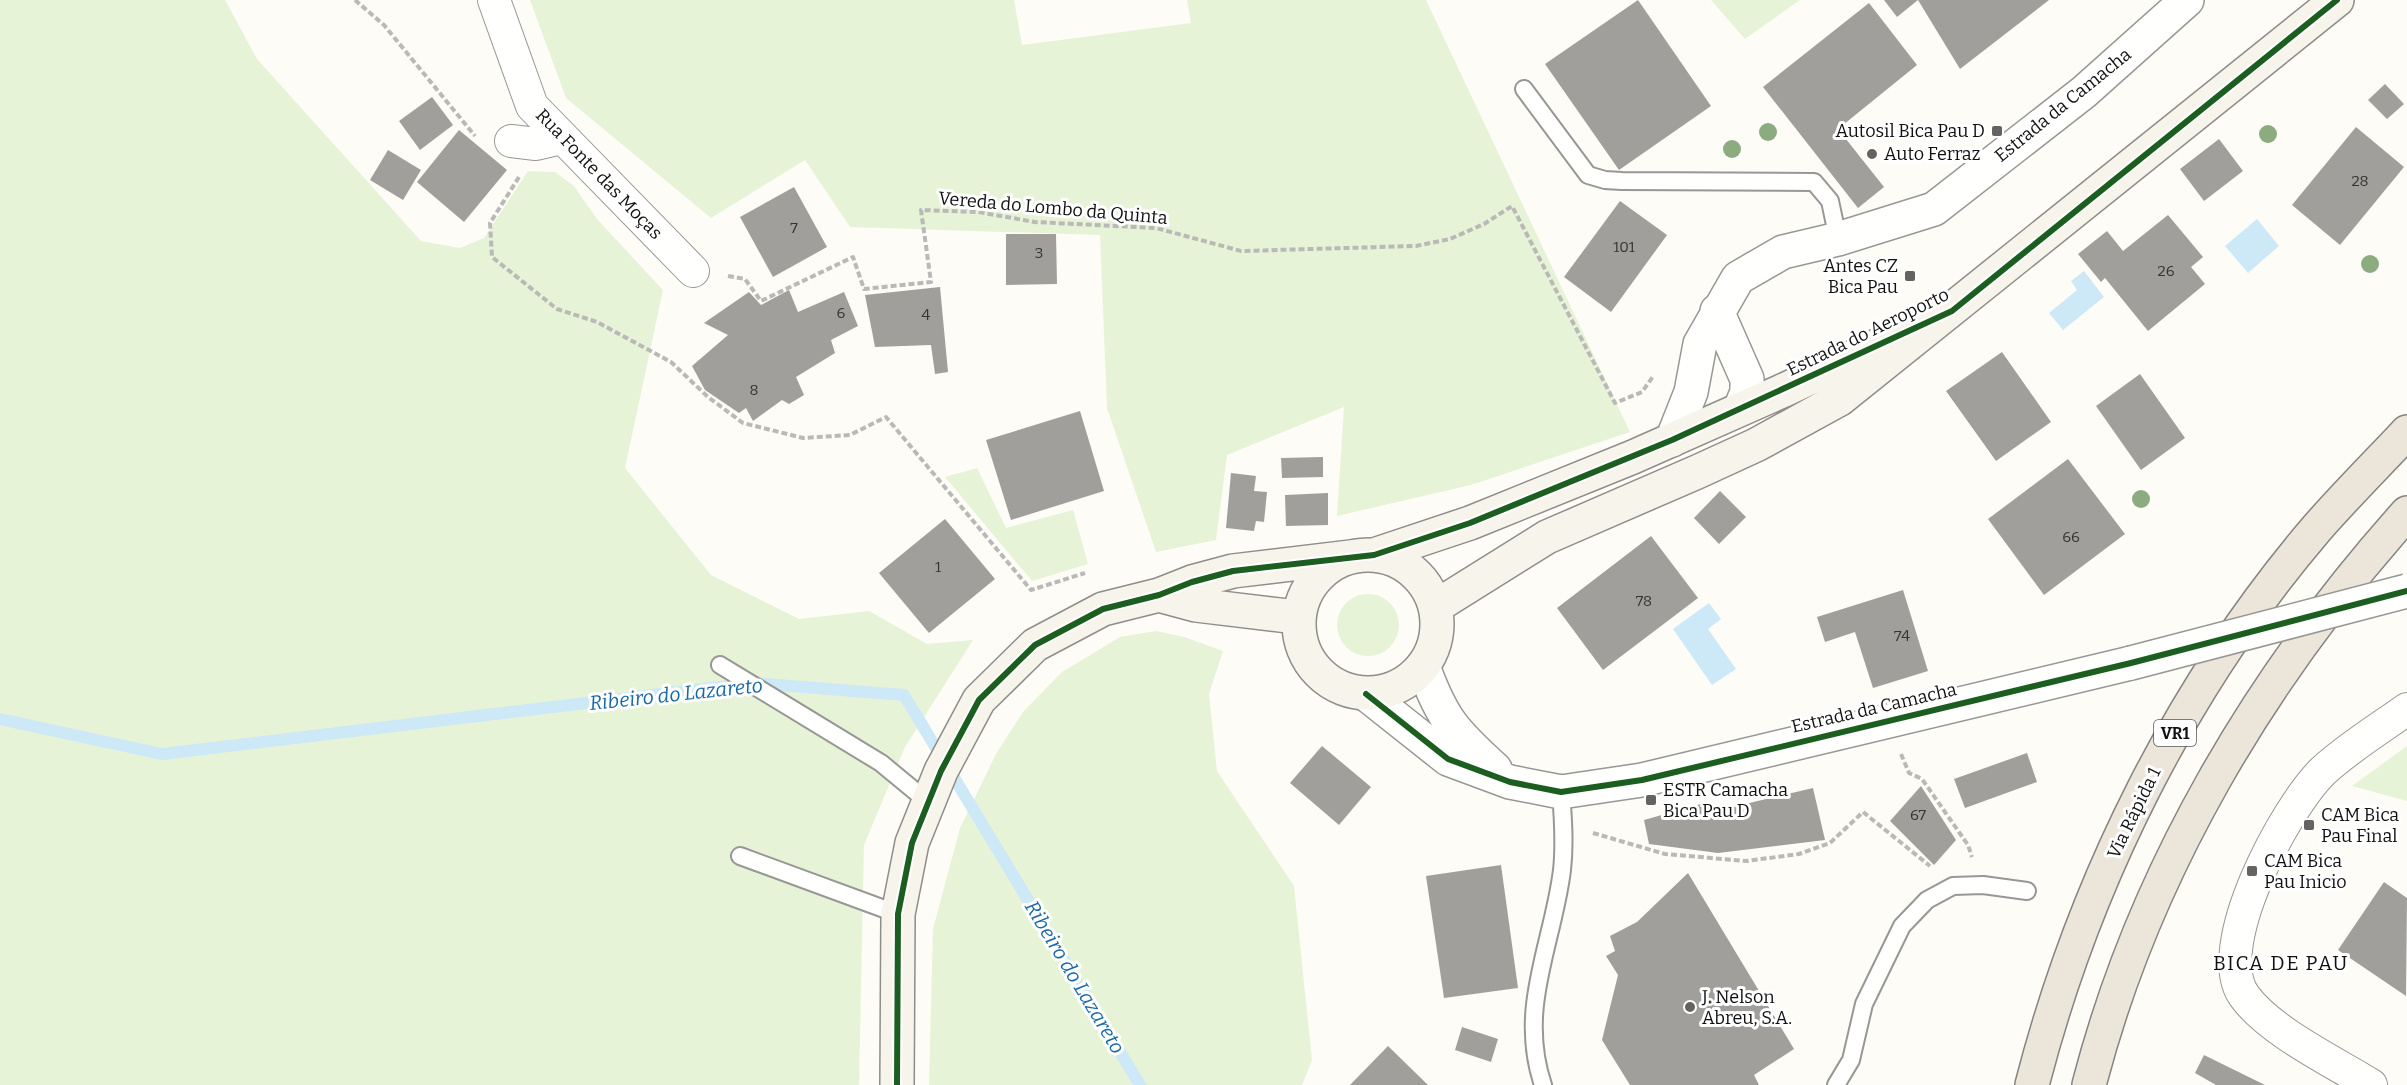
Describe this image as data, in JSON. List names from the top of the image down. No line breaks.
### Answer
{"streets":{"highway":["VR1","Via Rápida 1"],"main road":["Estrada do Aeroporto"],"street":["Estrada da Camacha","Rua Fonte das Moças"],"path":["Vereda do Lombo da Quinta"]},"crossings":[["Estrada da Camacha","Estrada do Aeroporto"]],"districts":["BICA DE PAU"],"water":["Ribeiro do Lazareto"],"places":{"transit":["Autosil Bica Pau D","Antes CZ Bica Pau","ESTR Camacha Bica Pau D","CAM Bica Pau Final","CAM Bica Pau Inicio"],"other":["Auto Ferraz","J. Nelson Abreu, S.A."]},"house_numbers":["28","7","101","3","26","6","4","8","66","1","78","74","67"]}
